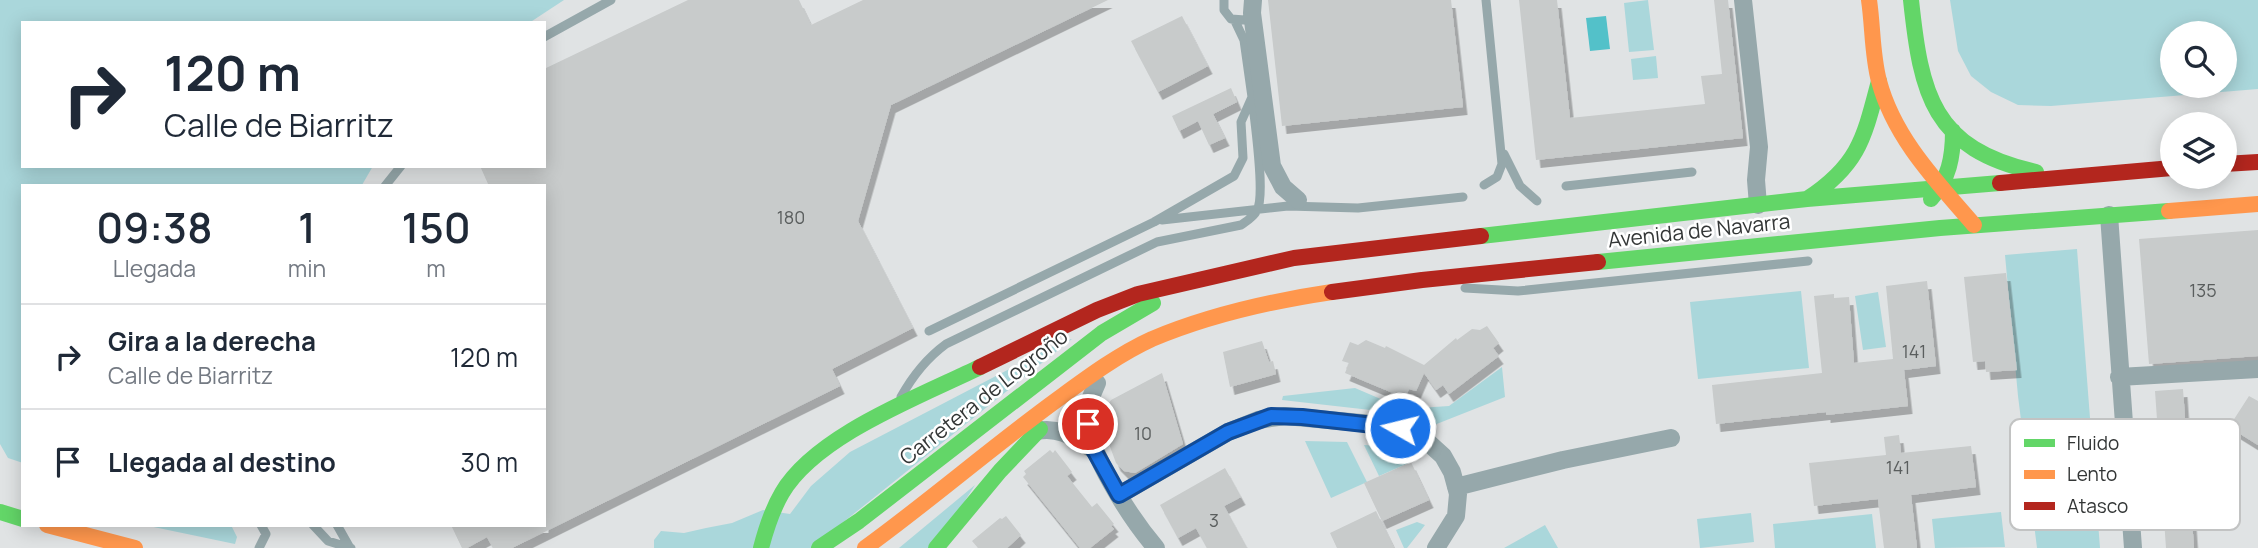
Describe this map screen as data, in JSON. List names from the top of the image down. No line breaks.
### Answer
{"streets":{"main road":["Avenida de Navarra","Carretera de Logroño"]},"crossings":[["Avenida de Navarra","Carretera de Logroño"]],"house_numbers":["180","135","141","10","141","3"],"legend":["Fluido","Lento","Atasco"],"page":{"turn":["120 m","Calle de Biarritz"],"eta":["09:38","Llegada","1","min","150","m"],"list":[{"name":"Gira a la derecha","note":"Calle de Biarritz","value":"120 m"},{"name":"Llegada al destino","value":"30 m"}]}}
